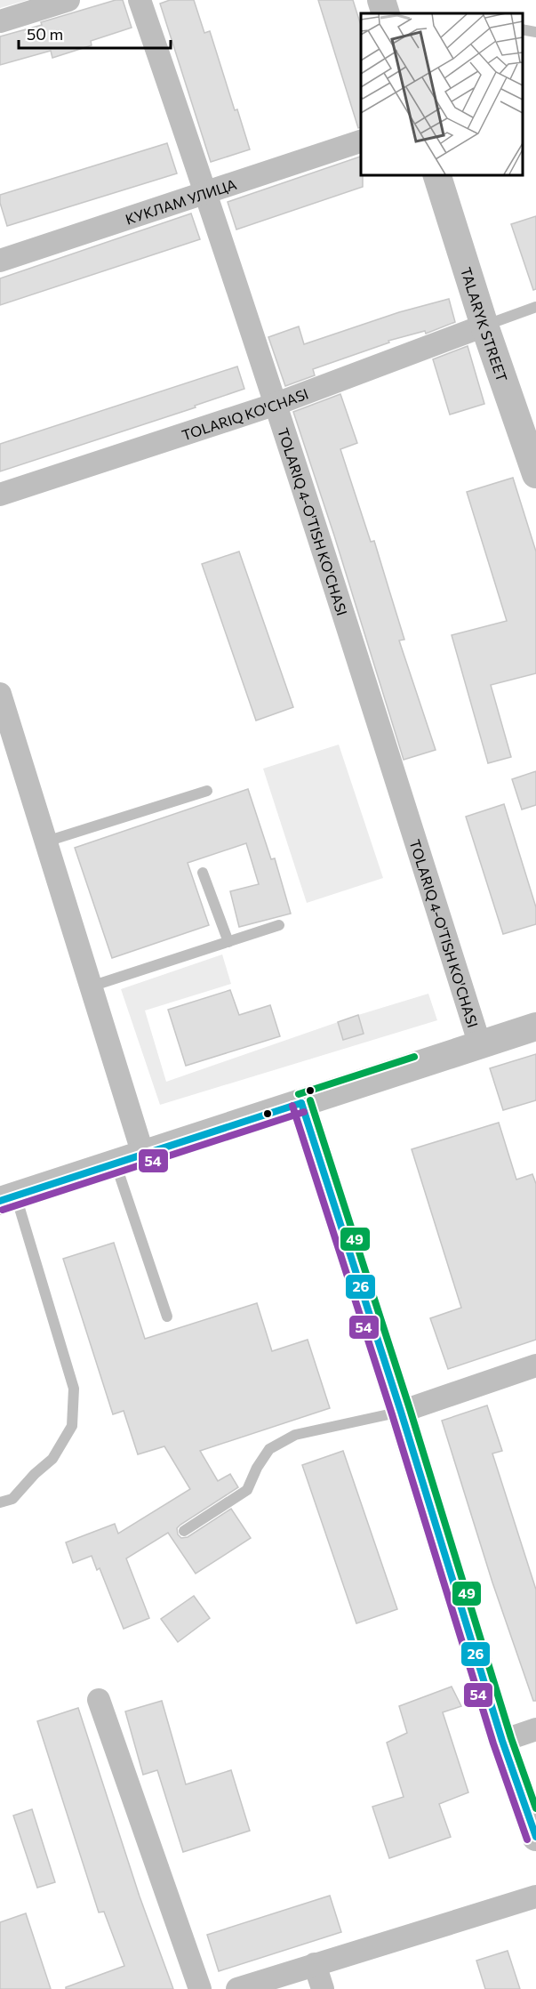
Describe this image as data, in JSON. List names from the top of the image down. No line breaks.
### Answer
{"streets":{"street":["КУКЛАМ УЛИЦА","TALARYK STREET","TOLARIQ KO'CHASI","TOLARIQ 4-O'TISH KO'CHASI"]},"crossings":[["КУКЛАМ УЛИЦА","TOLARIQ 4-O'TISH KO'CHASI"],["TALARYK STREET","TOLARIQ KO'CHASI"],["TOLARIQ KO'CHASI","TOLARIQ 4-O'TISH KO'CHASI"]],"lines":["transit line 49","transit line 26","transit line 54"],"scale_bar":"50 m"}
